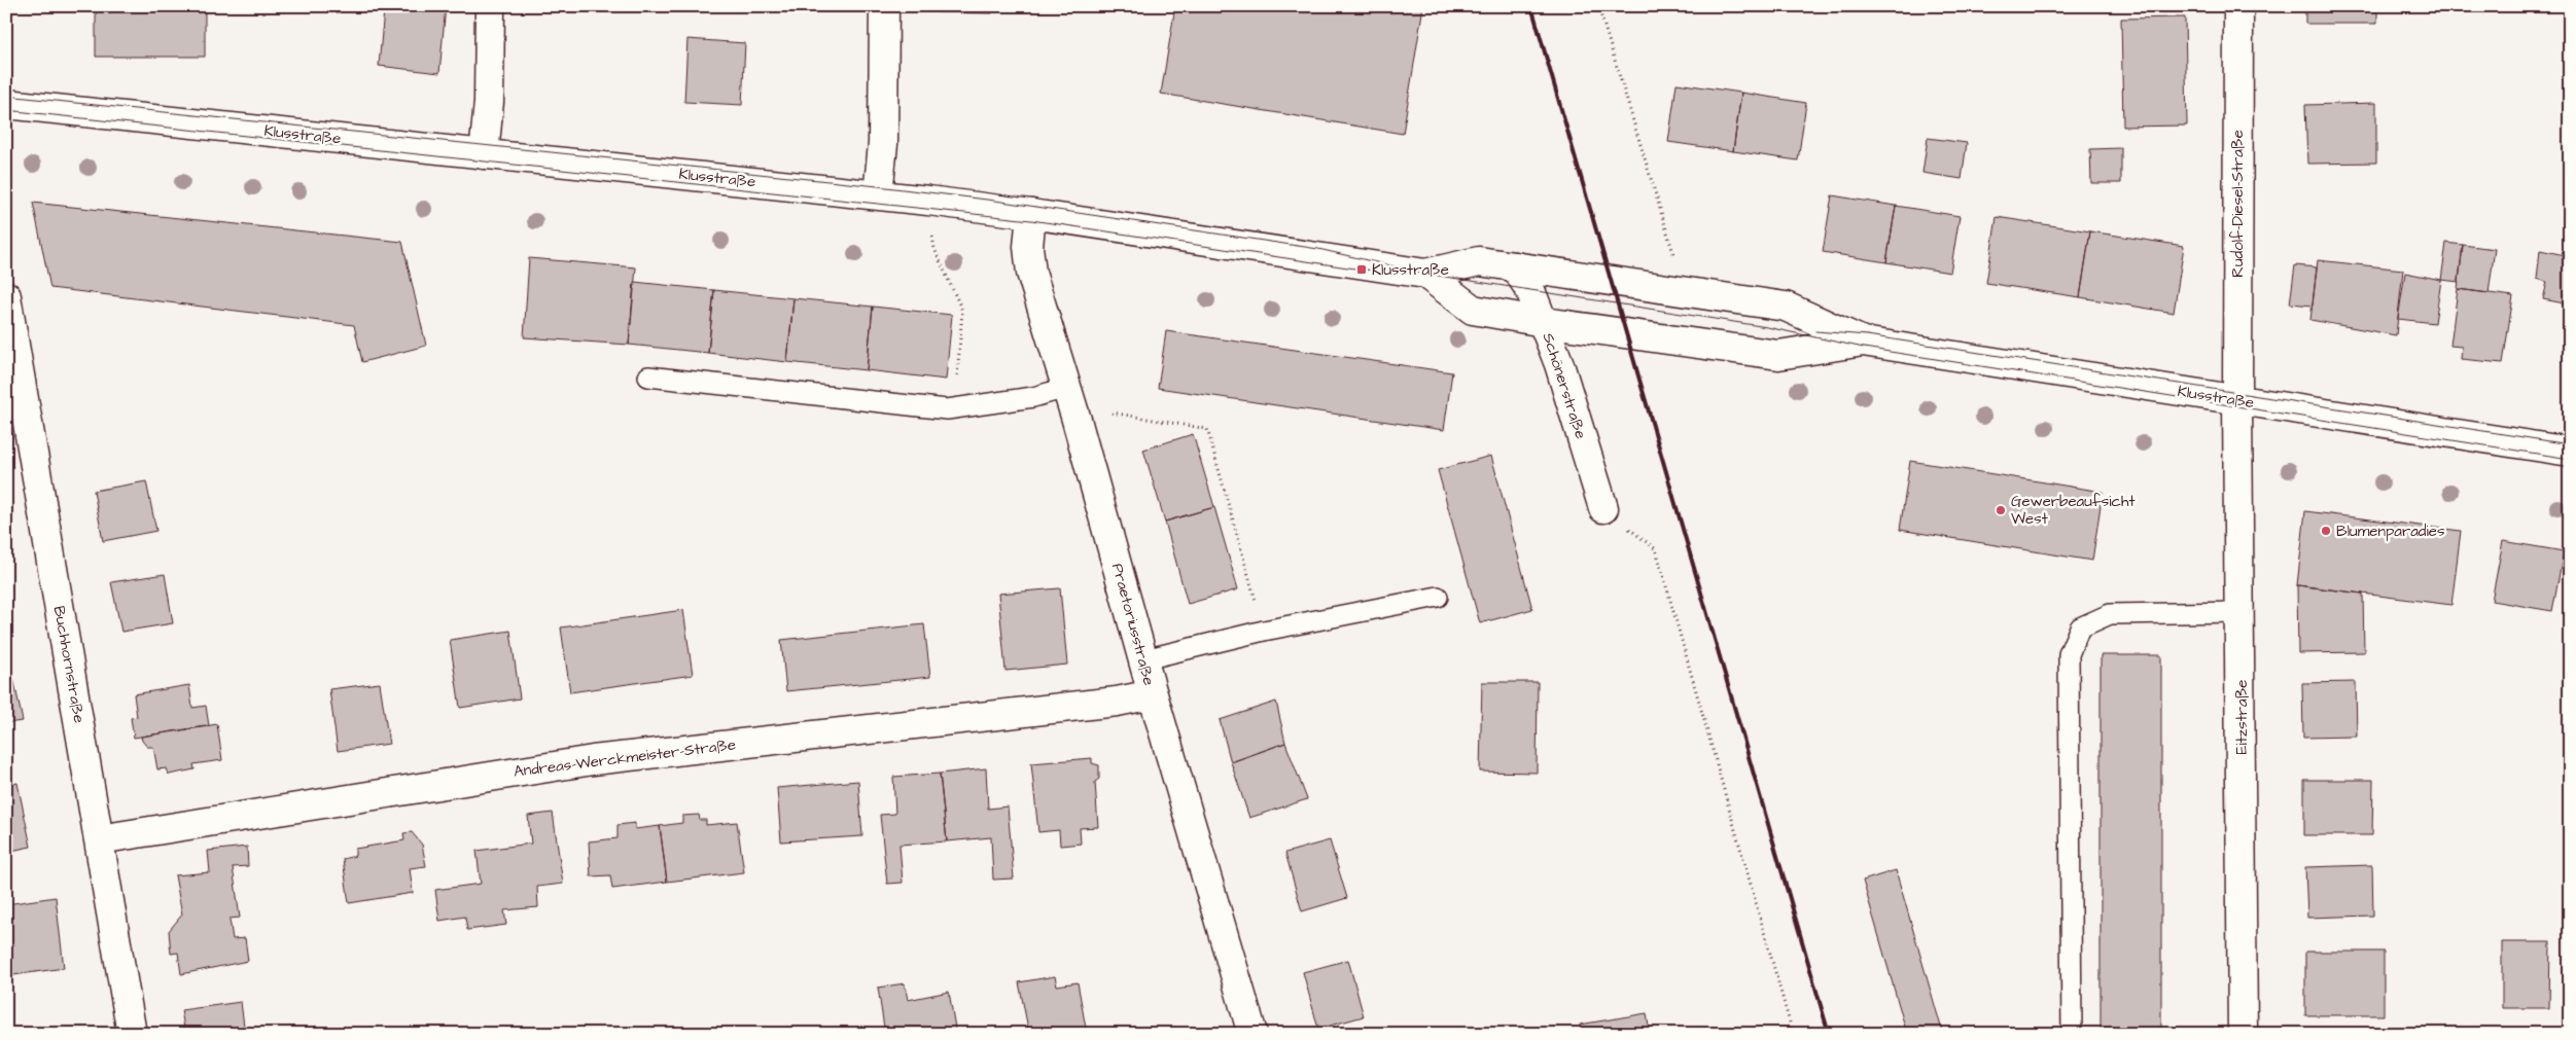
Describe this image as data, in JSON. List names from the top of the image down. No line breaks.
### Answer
{"streets":{"street":["Klusstraße","Rudolf-Diesel-Straße","Schönerstraße","Praetoriusstraße","Buchhornstraße","Eitzstraße","Andreas-Werckmeister-Straße"]},"crossings":[["Klusstraße","Rudolf-Diesel-Straße"],["Klusstraße","Schönerstraße"],["Klusstraße","Praetoriusstraße"],["Klusstraße","Eitzstraße"],["Rudolf-Diesel-Straße","Eitzstraße"],["Praetoriusstraße","Andreas-Werckmeister-Straße"],["Buchhornstraße","Andreas-Werckmeister-Straße"]],"places":{"transit":["Klusstraße"],"other":["Gewerbeaufsicht West","Blumenparadies"]}}
